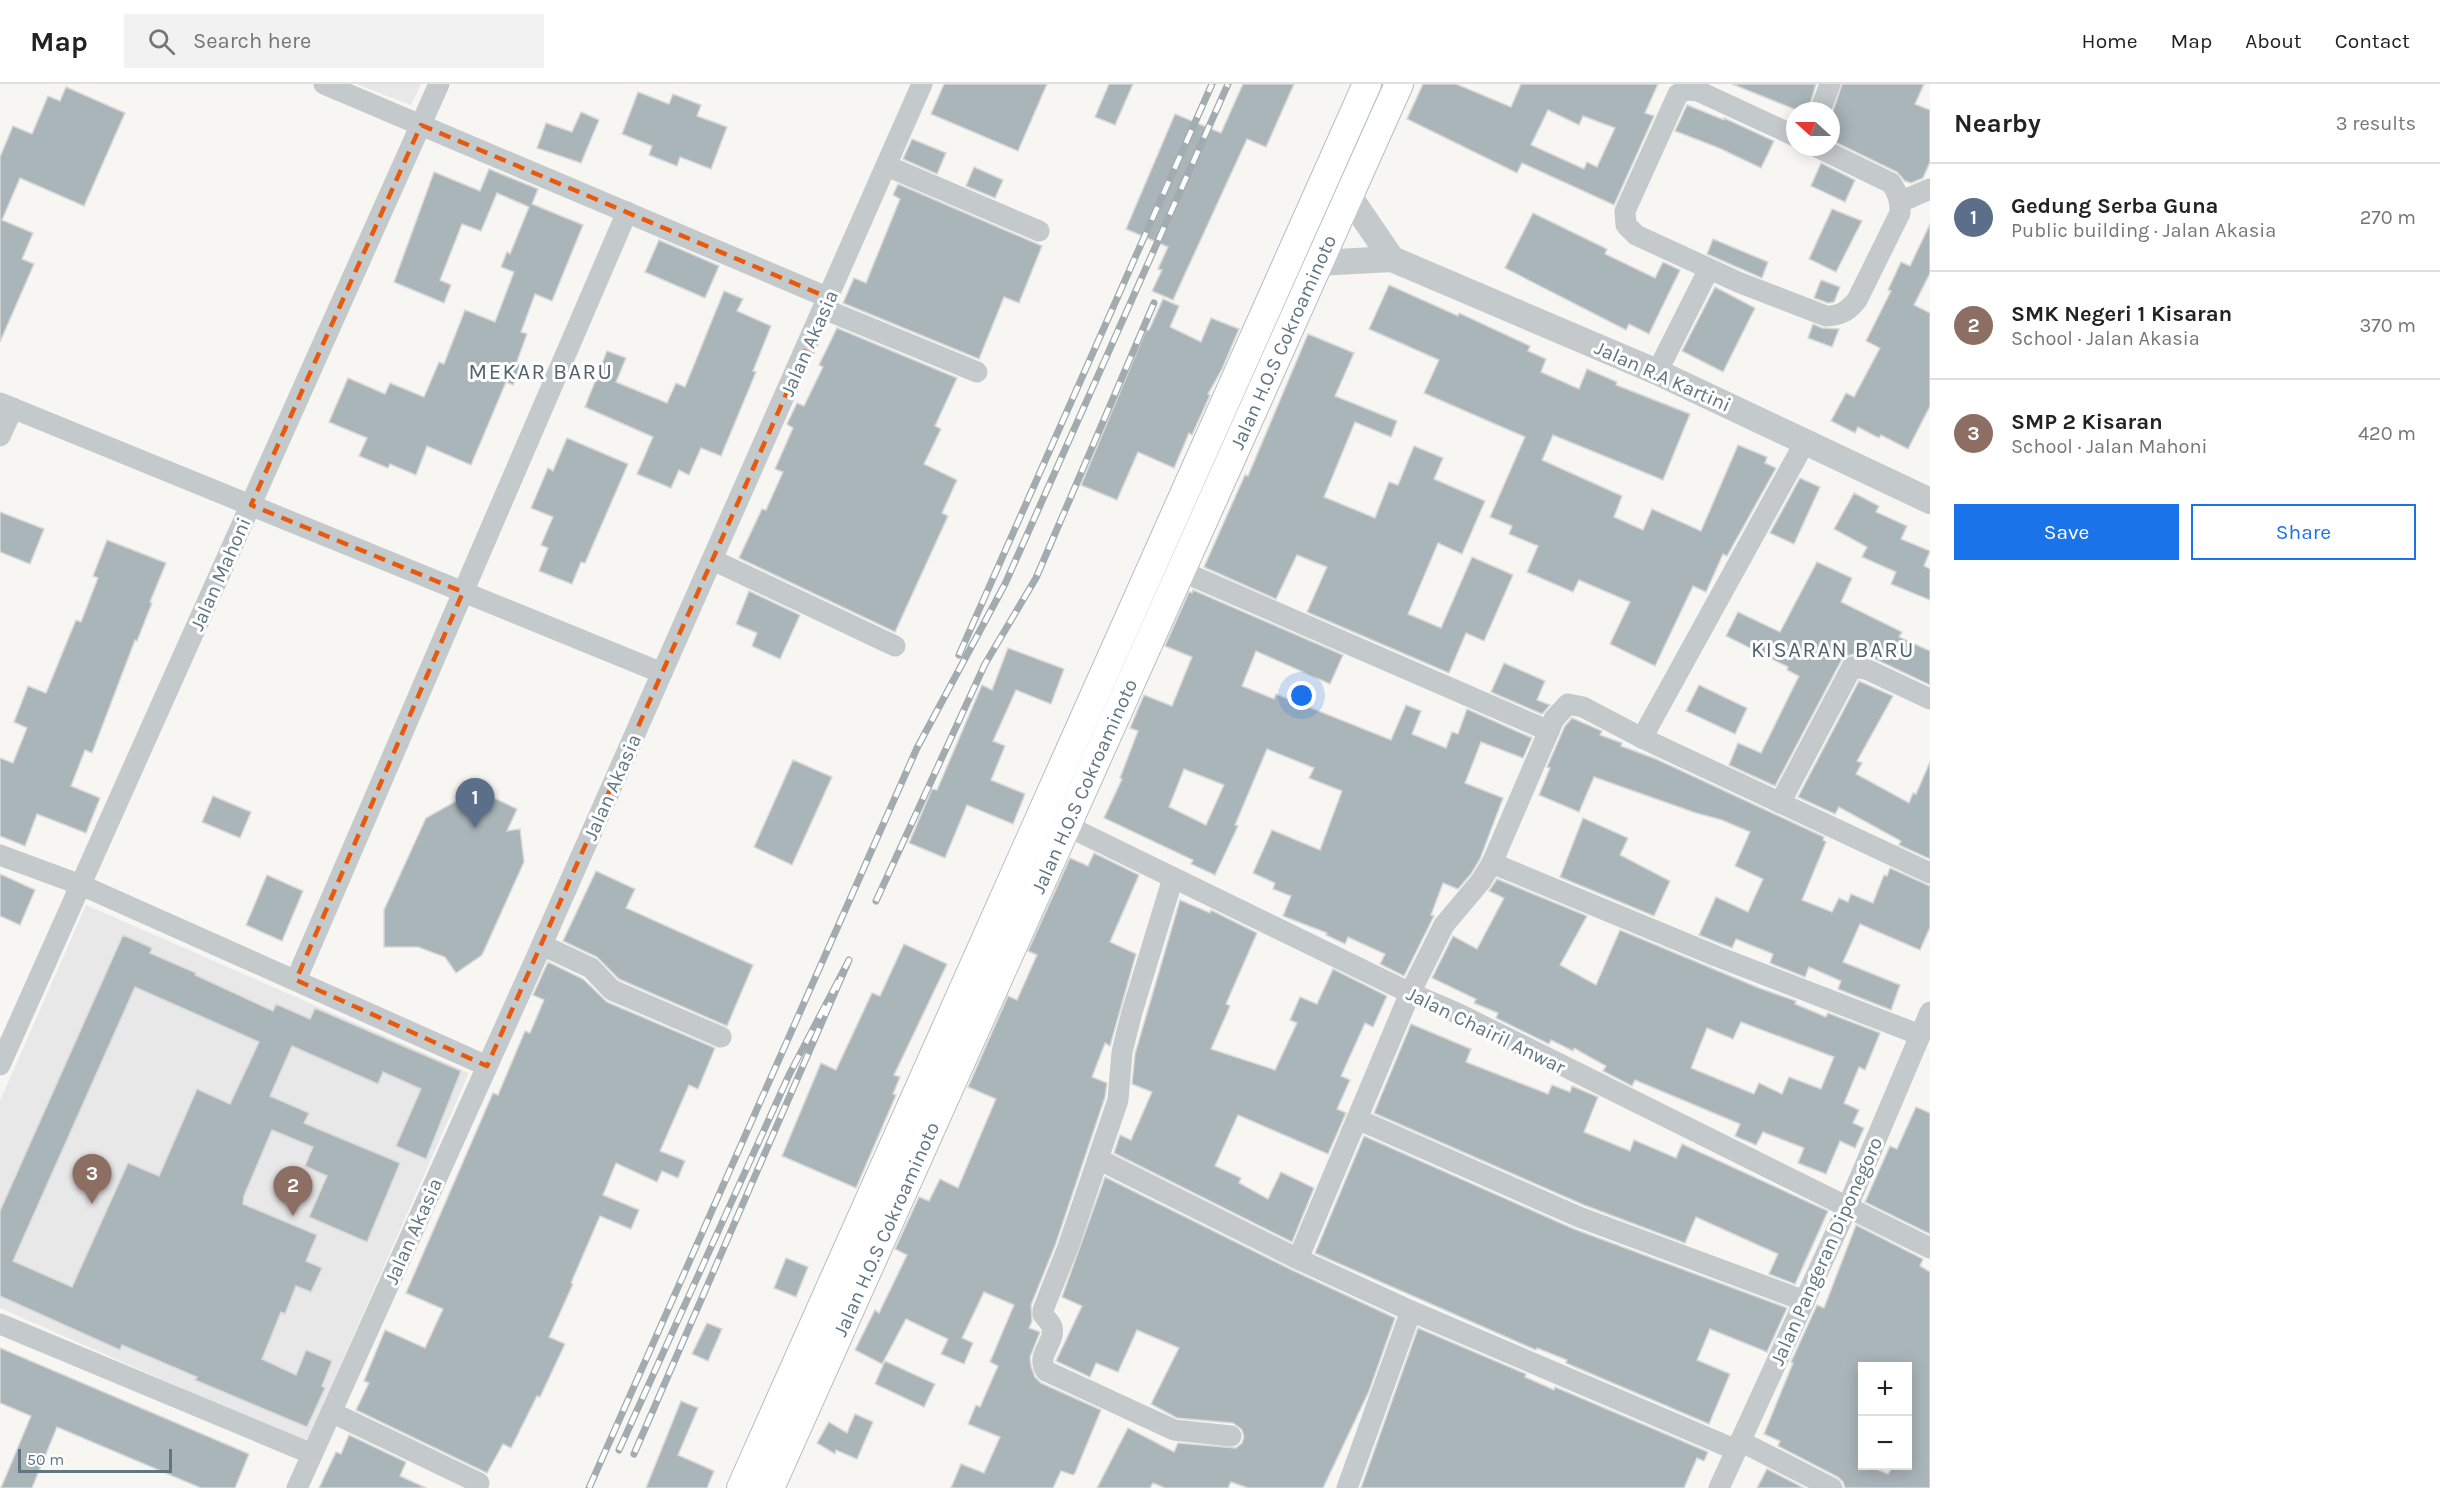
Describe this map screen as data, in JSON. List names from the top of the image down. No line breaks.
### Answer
{"streets":{"main road":["Jalan H.O.S Cokroaminoto"],"street":["Jalan Akasia","Jalan R.A Kartini","Jalan Mahoni","Jalan Chairil Anwar","Jalan Pangeran Diponegoro"]},"crossings":[["Jalan H.O.S Cokroaminoto","Jalan Chairil Anwar"],["Jalan Chairil Anwar","Jalan Pangeran Diponegoro"]],"districts":["MEKAR BARU","KISARAN BARU"],"scale_bar":"50 m","north":"left","page":{"header":"Map","search":"Search here","nav":["Home","Map","About","Contact"],"heading":["Nearby","3 results"],"list":[{"mark":"1","name":"Gedung Serba Guna","note":"Public building · Jalan Akasia","value":"270 m"},{"mark":"2","name":"SMK Negeri 1 Kisaran","note":"School · Jalan Akasia","value":"370 m"},{"mark":"3","name":"SMP 2 Kisaran","note":"School · Jalan Mahoni","value":"420 m"}],"buttons":["Save","Share"],"pins":["1","3","2"],"map_buttons":["+","−"],"scale":"50 m"}}
